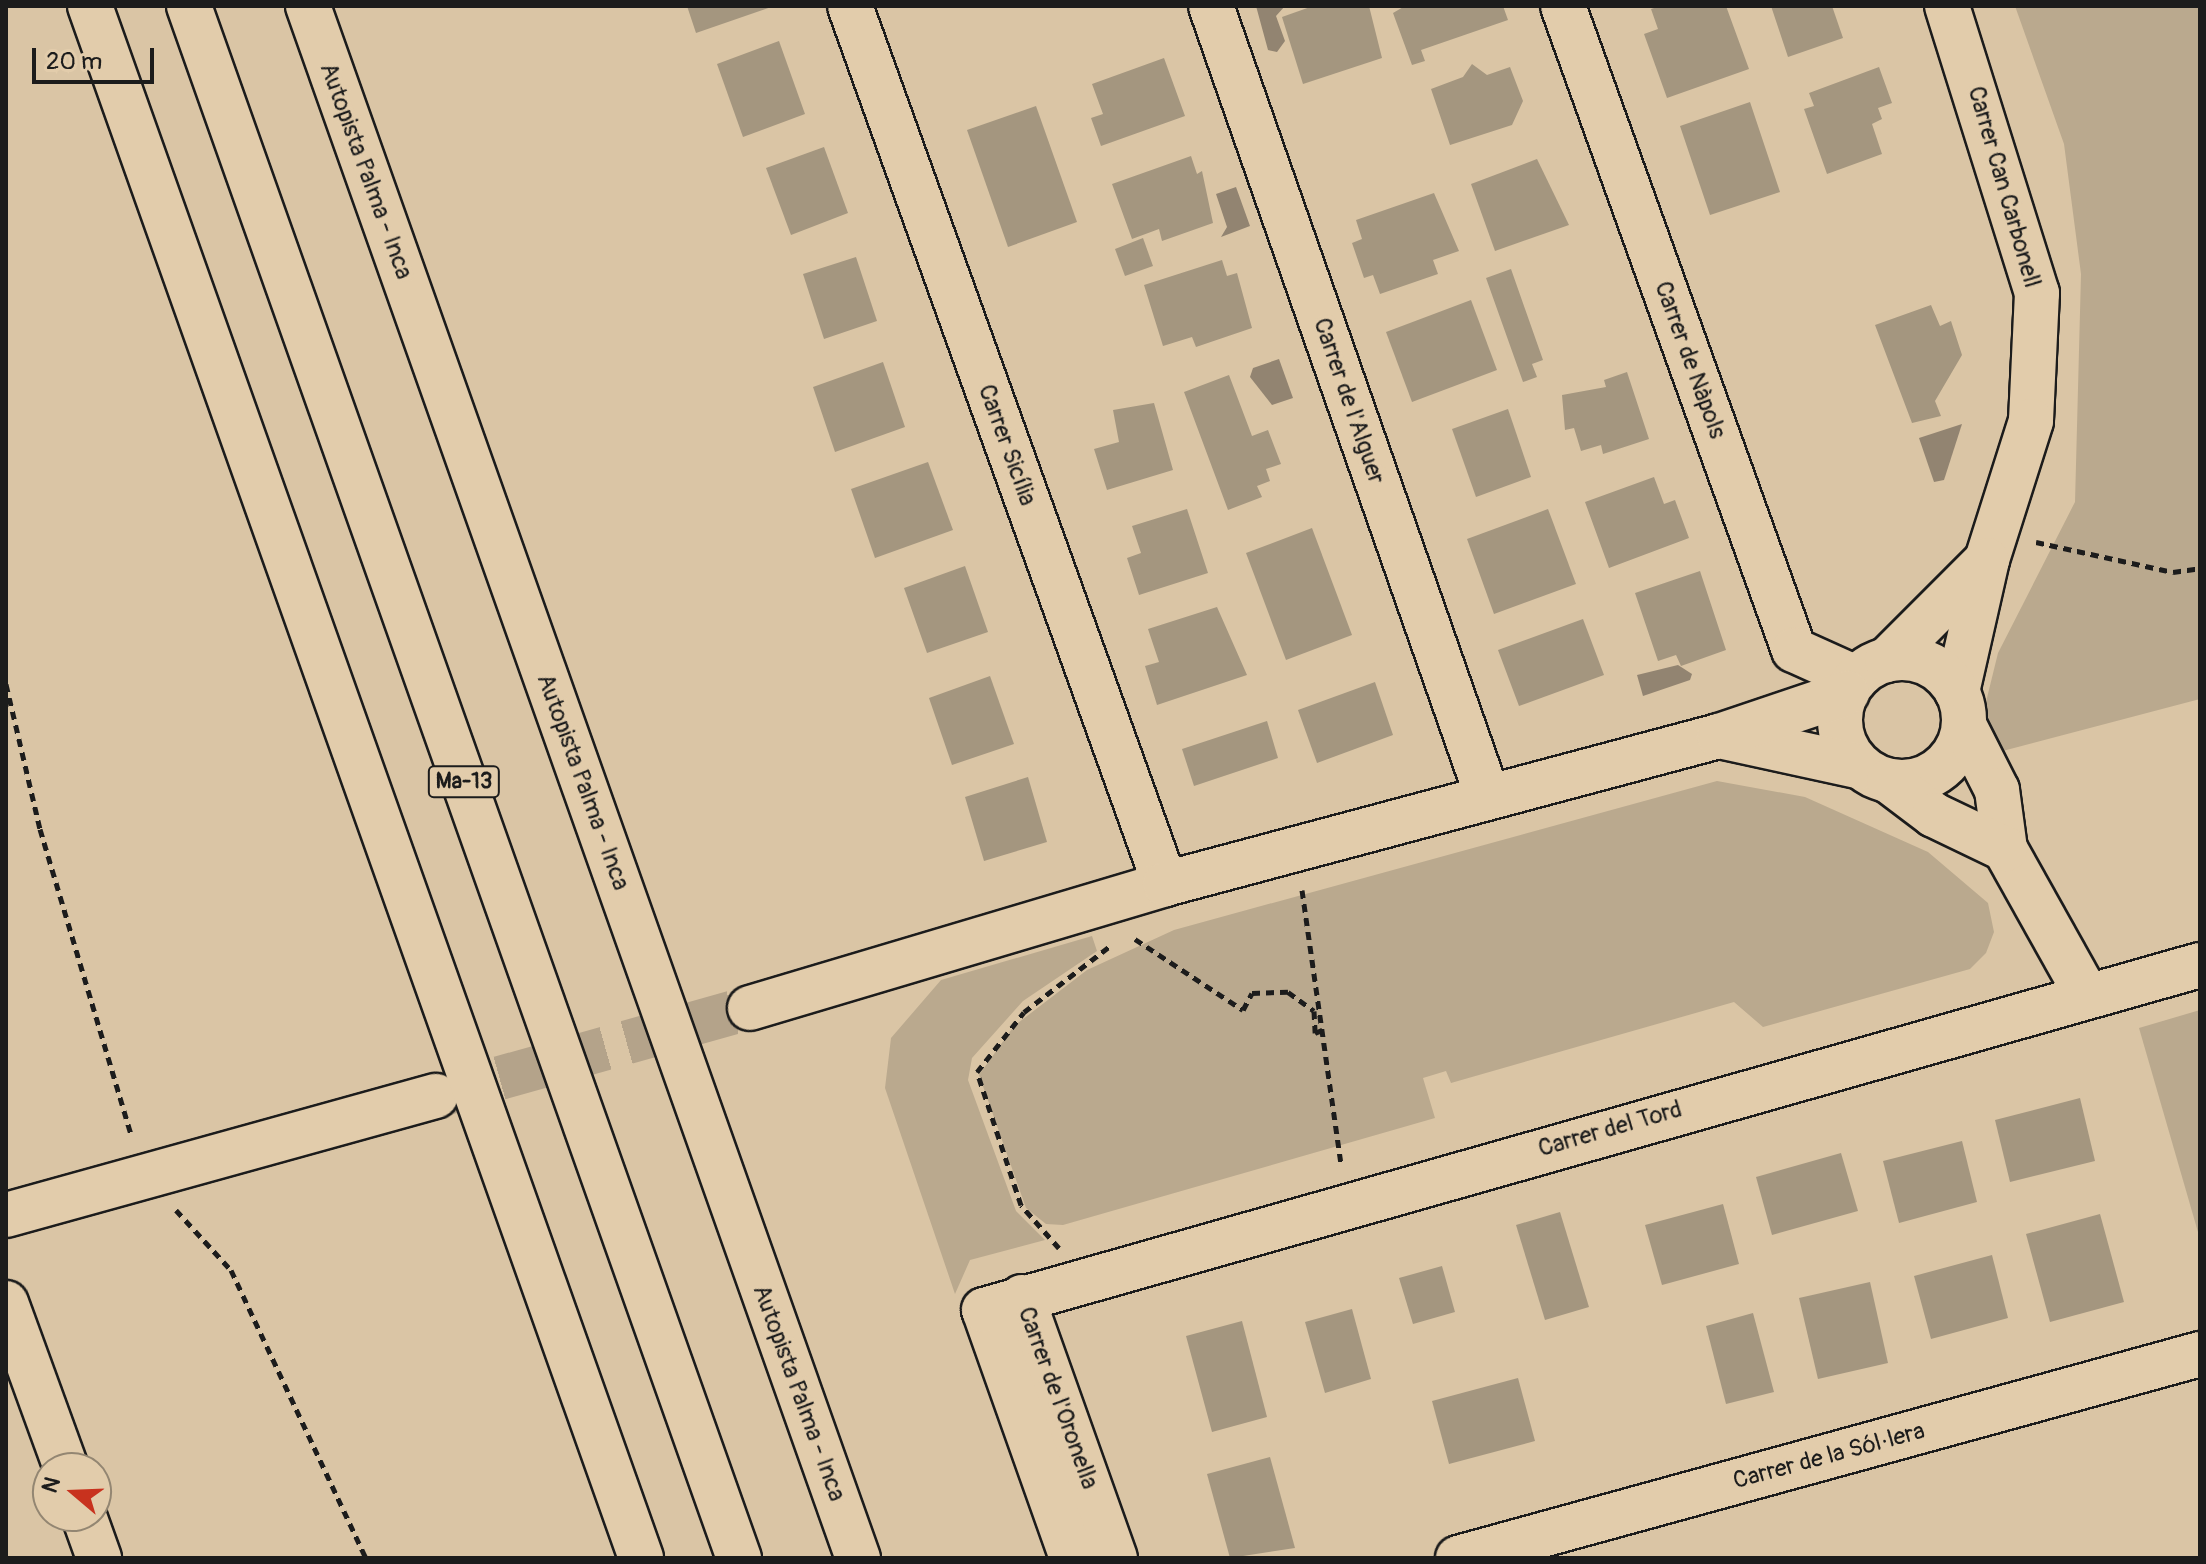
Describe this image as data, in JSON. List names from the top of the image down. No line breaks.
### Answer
{"streets":{"main road":["Autopista Palma - Inca","Carrer Can Carbonell","Carrer de Nàpols","Carrer de l'Alguer","Carrer Sicília","Ma-13","Carrer del Tord","Carrer de l'Oronella","Carrer de la Sól·lera"]},"crossings":[["Carrer Can Carbonell","Carrer de Nàpols"],["Carrer del Tord","Carrer de l'Oronella"]],"scale_bar":"20 m","north":"left"}
